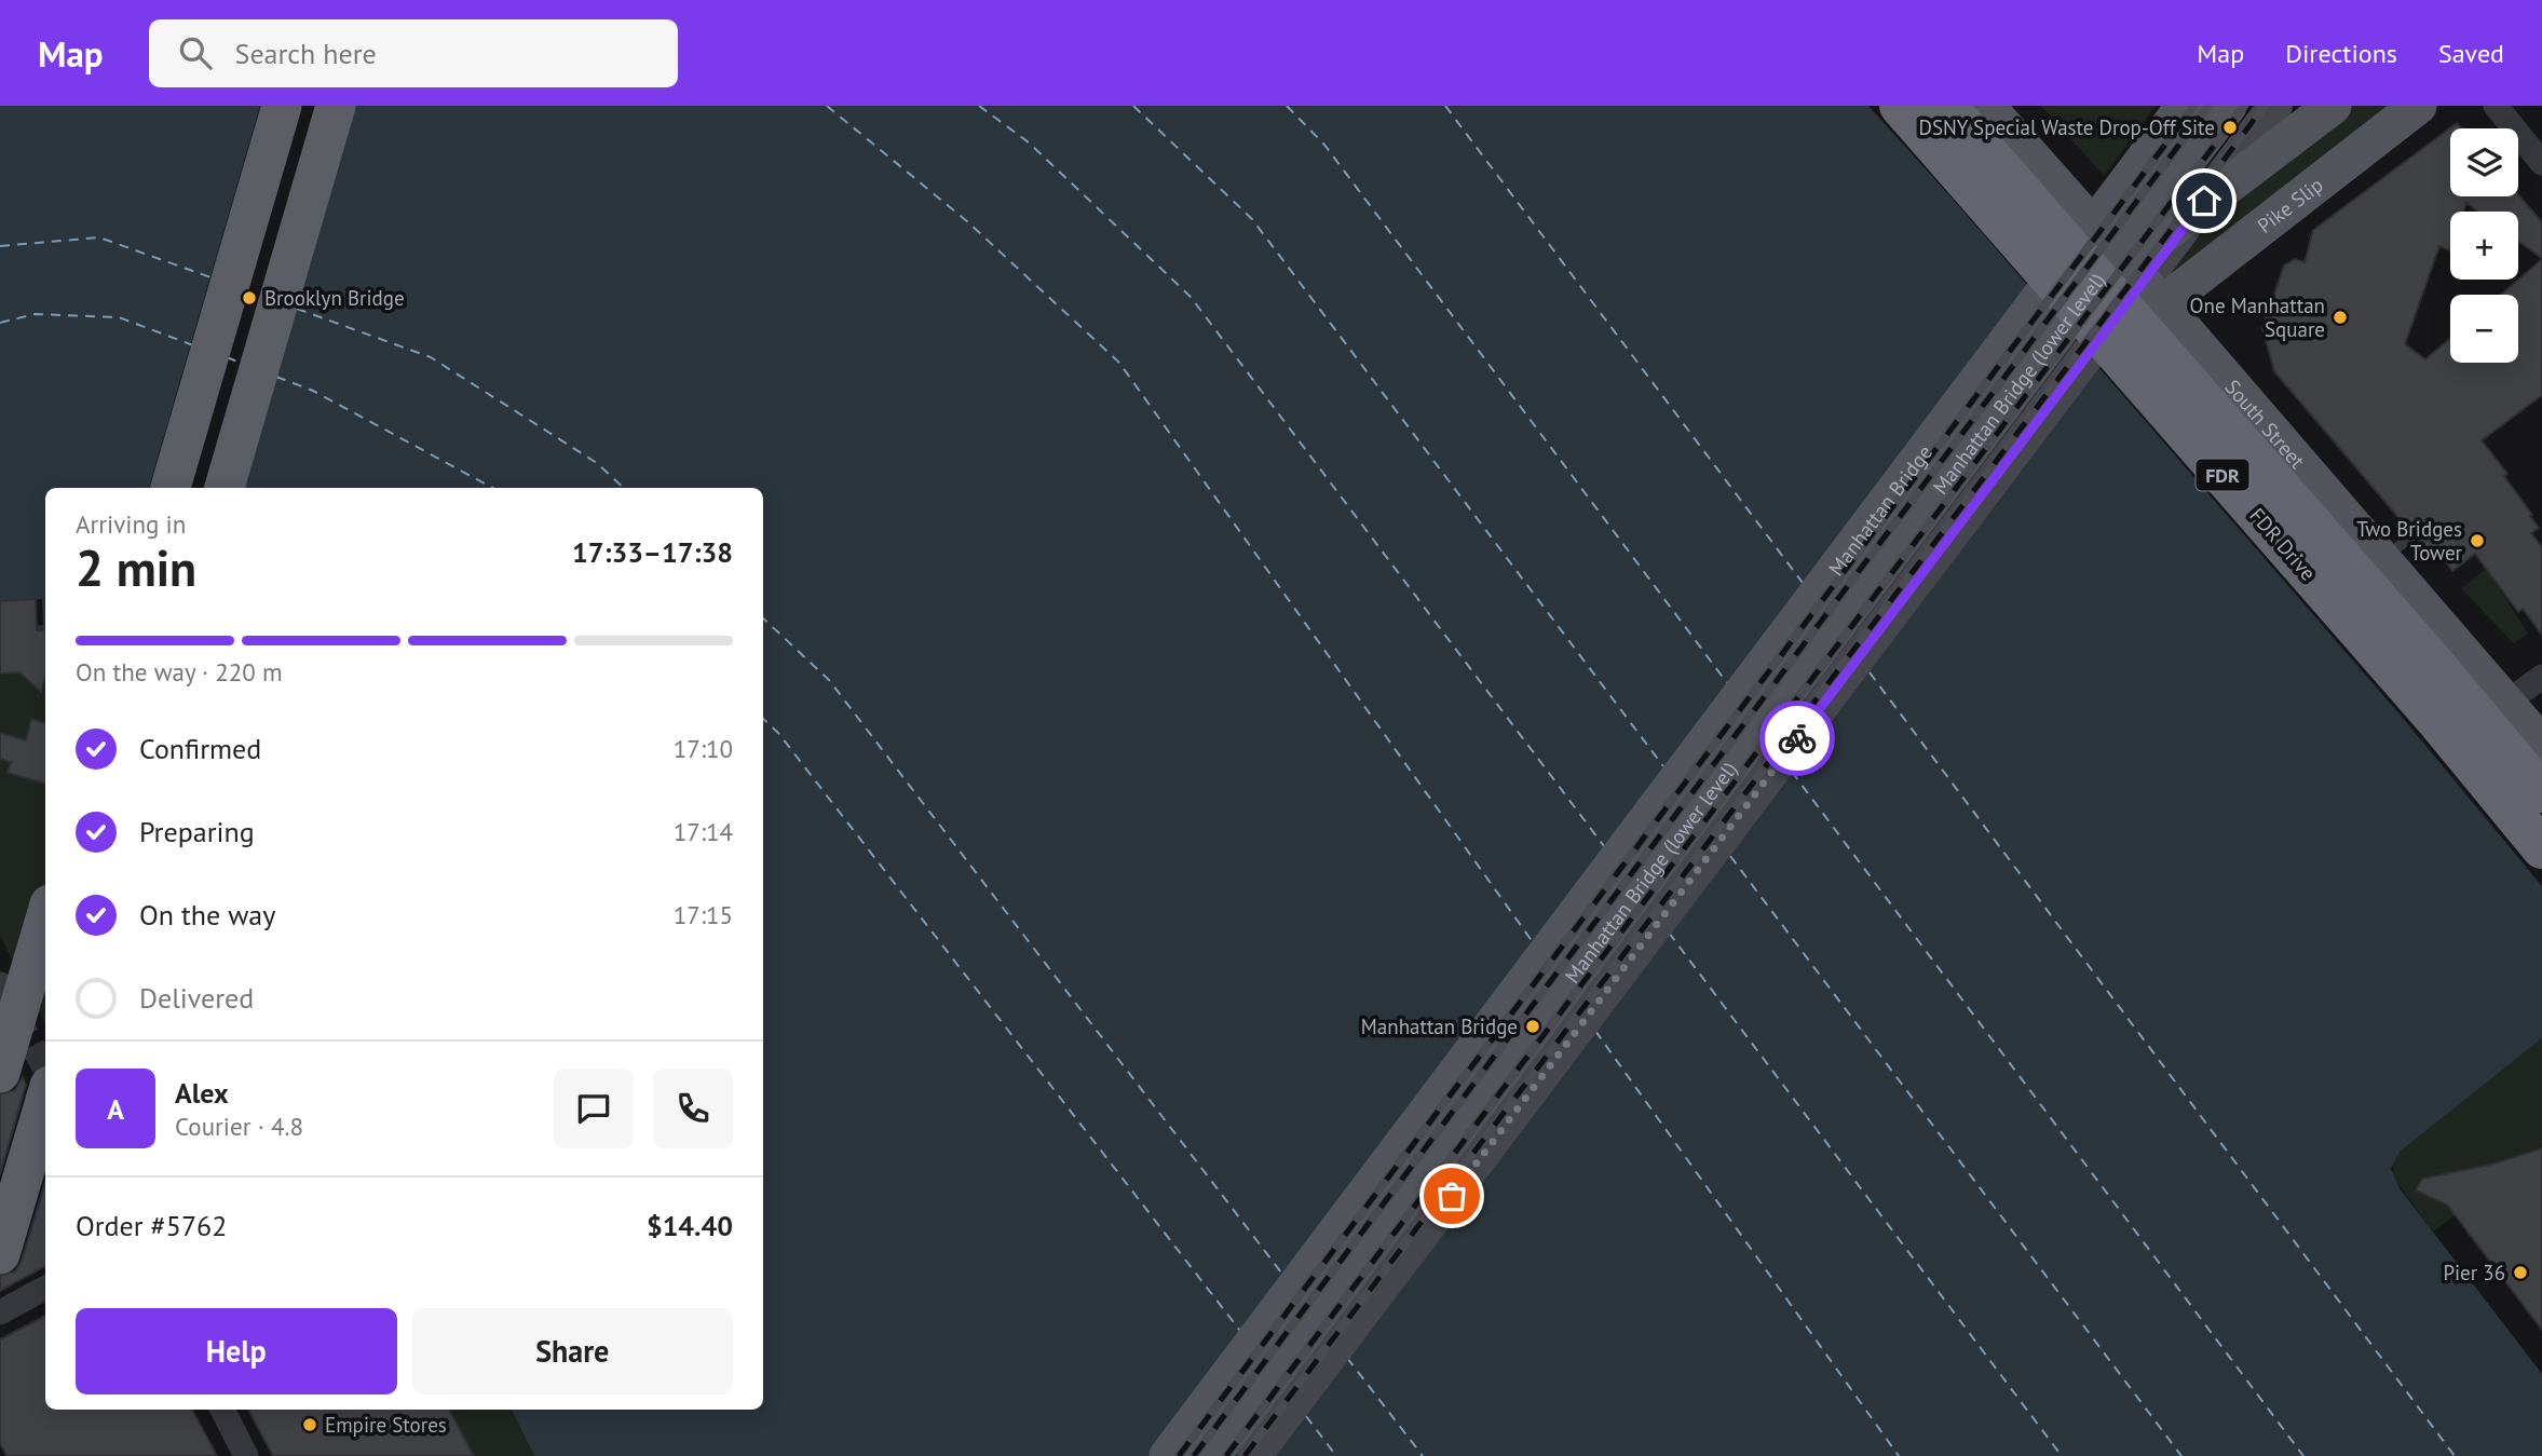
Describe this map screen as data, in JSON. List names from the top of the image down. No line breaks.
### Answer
{"streets":{"highway":["FDR","FDR Drive"],"main road":["Pike Slip","Manhattan Bridge (lower level)","South Street","Manhattan Bridge"]},"crossings":[["Pike Slip","South Street"]],"places":["DSNY Special Waste Drop-Off Site","Brooklyn Bridge","One Manhattan Square","Two Bridges Tower","Manhattan Bridge","Pier 36","Empire Stores"],"page":{"header":"Map","search":"Search here","nav":["Map","Directions","Saved"],"map_buttons":["+","−"],"heading":["2 min","Arriving in","17:33–17:38"],"panel":["Alex","Courier · 4.8","Order #5762","$14.40"],"bar":"On the way · 220 m","list":[["Confirmed","17:10"],["Preparing","17:14"],["On the way","17:15"],"Delivered"],"round":"A","buttons":["Help","Share"]}}
